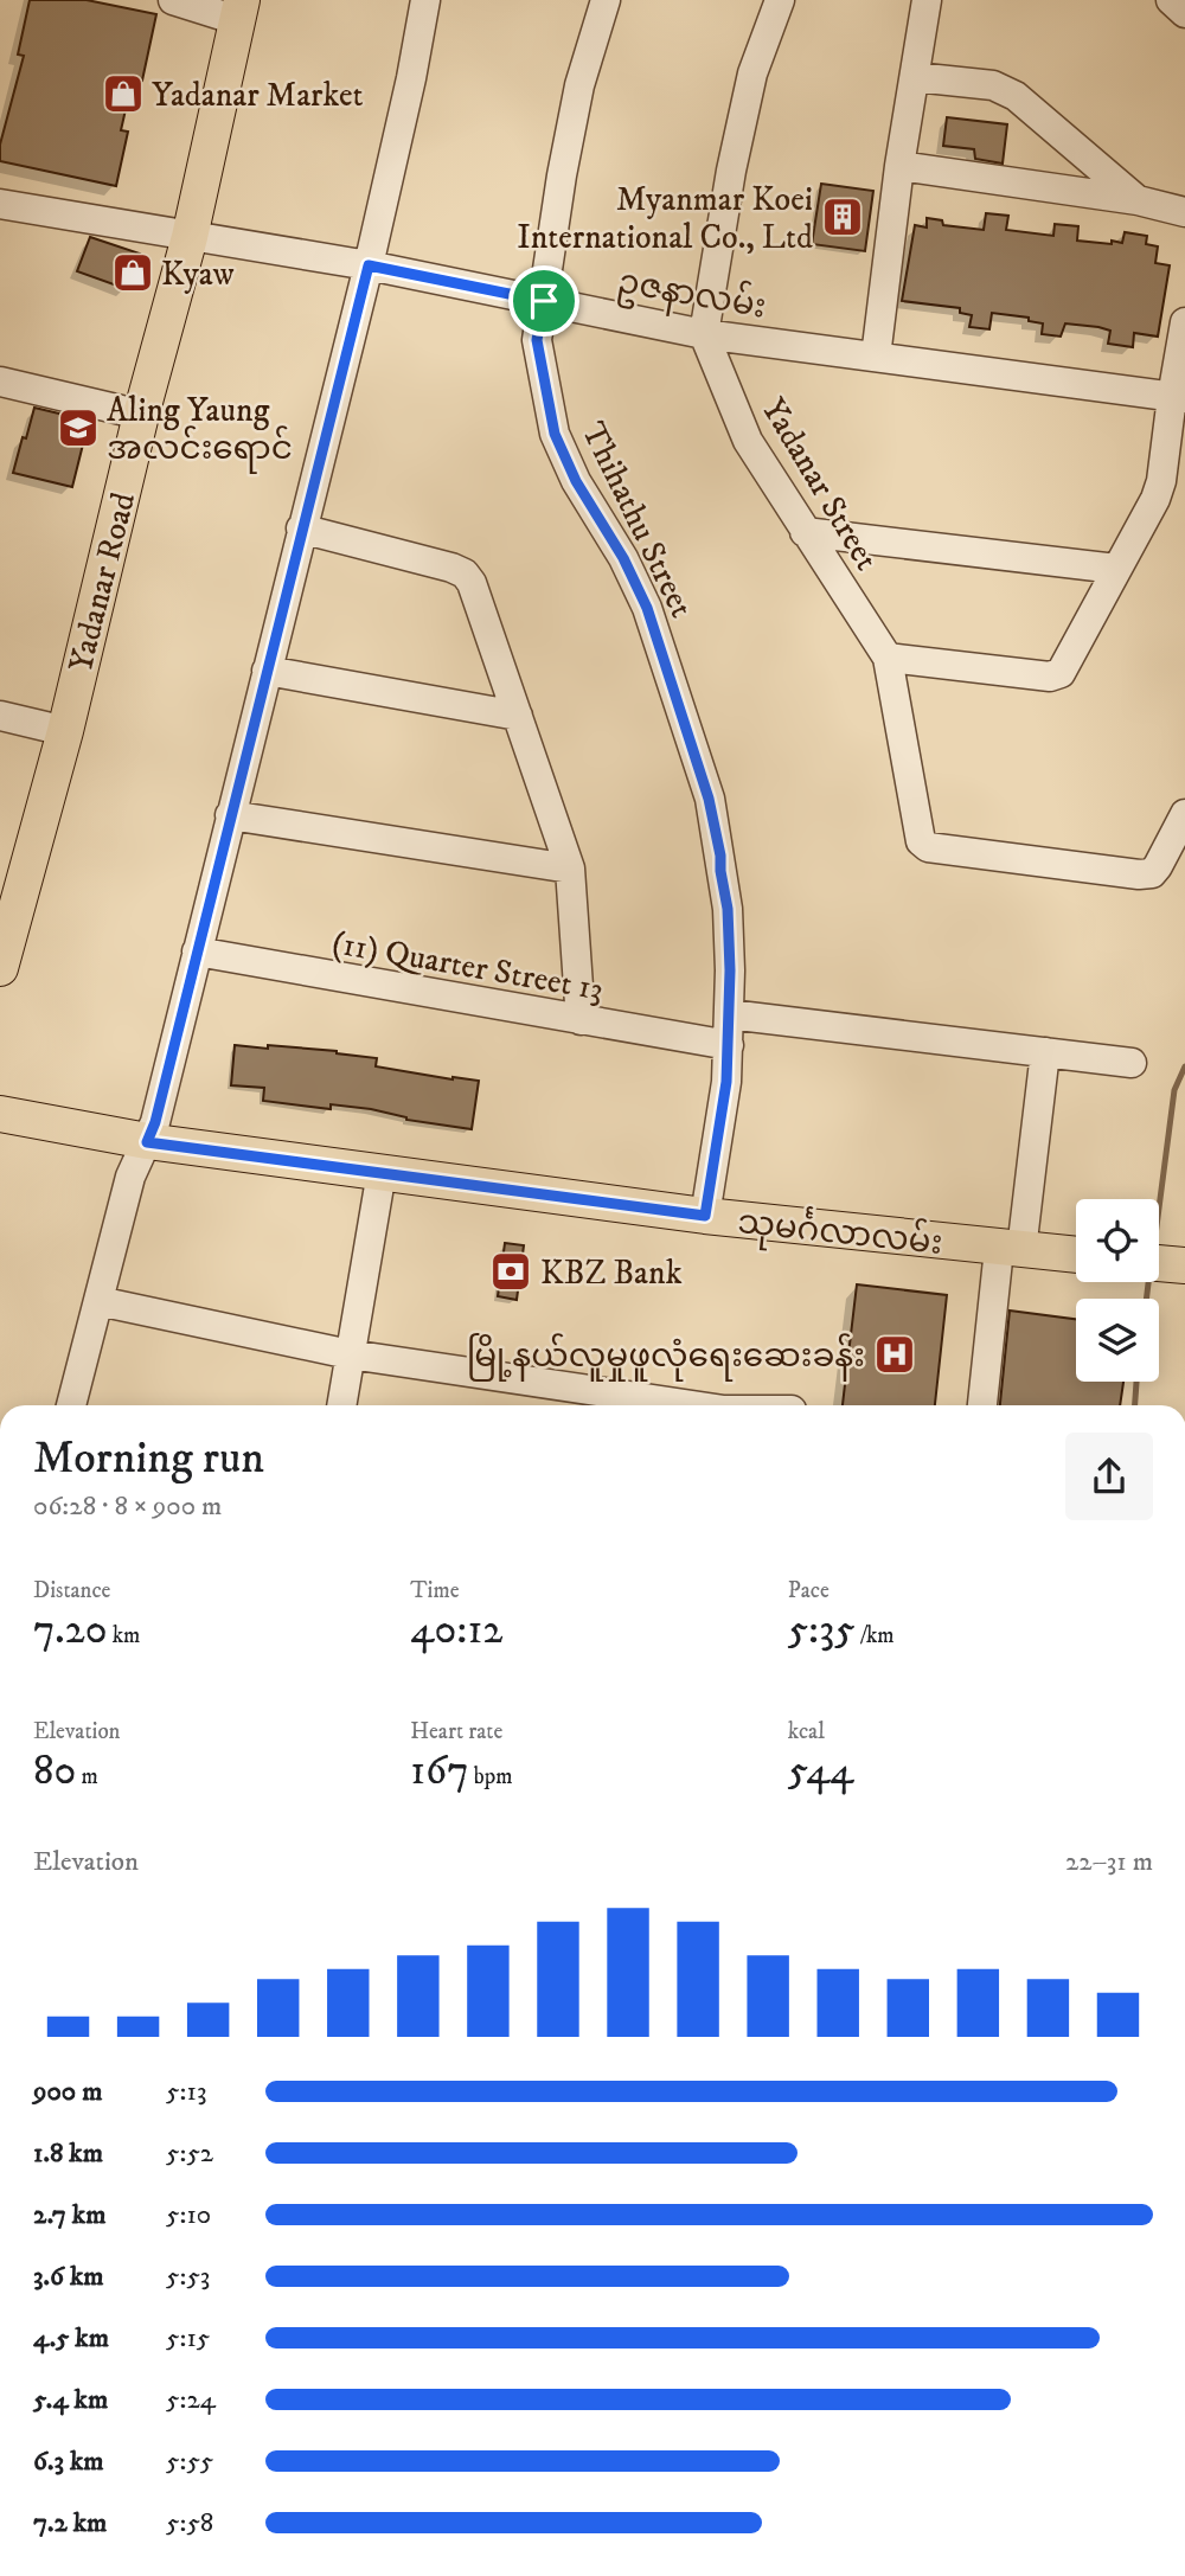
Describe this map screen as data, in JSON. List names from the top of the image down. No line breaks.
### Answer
{"streets":{"main road":["Yadanar Road","သုမင်္ဂလာလမ်း"],"street":["ဥဇနာလမ်း","Yadanar Street","Thihathu Street","(11) Quarter Street 13"]},"crossings":[["ဥဇနာလမ်း","Yadanar Street"],["ဥဇနာလမ်း","Thihathu Street"],["ဥဇနာလမ်း","Yadanar Road"],["Thihathu Street","(11) Quarter Street 13"],["Thihathu Street","သုမင်္ဂလာလမ်း"]],"places":{"shop":["Yadanar Market","Kyaw"],"building":["Myanmar Koei International Co., Ltd"],"school or university":["Aling Yaung အလင်းရောင်"],"bank":["KBZ Bank"],"hospital":["မြို့နယ်လူမှုဖူလုံရေးဆေးခန်း"]},"page":{"heading":["Morning run","06:28 · 8 × 900 m"],"stats":[["Distance","7.20 km"],["Time","40:12"],["Pace","5:35 /km"],["Elevation","80 m"],["Heart rate","167 bpm"],["kcal","544"]],"chart":["Elevation","22–31 m"],"list":[{"name":"900 m","note":"5:13"},{"name":"1.8 km","note":"5:52"},{"name":"2.7 km","note":"5:10"},{"name":"3.6 km","note":"5:53"},{"name":"4.5 km","note":"5:15"},{"name":"5.4 km","note":"5:24"},{"name":"6.3 km","note":"5:55"},{"name":"7.2 km","note":"5:58"}]}}
